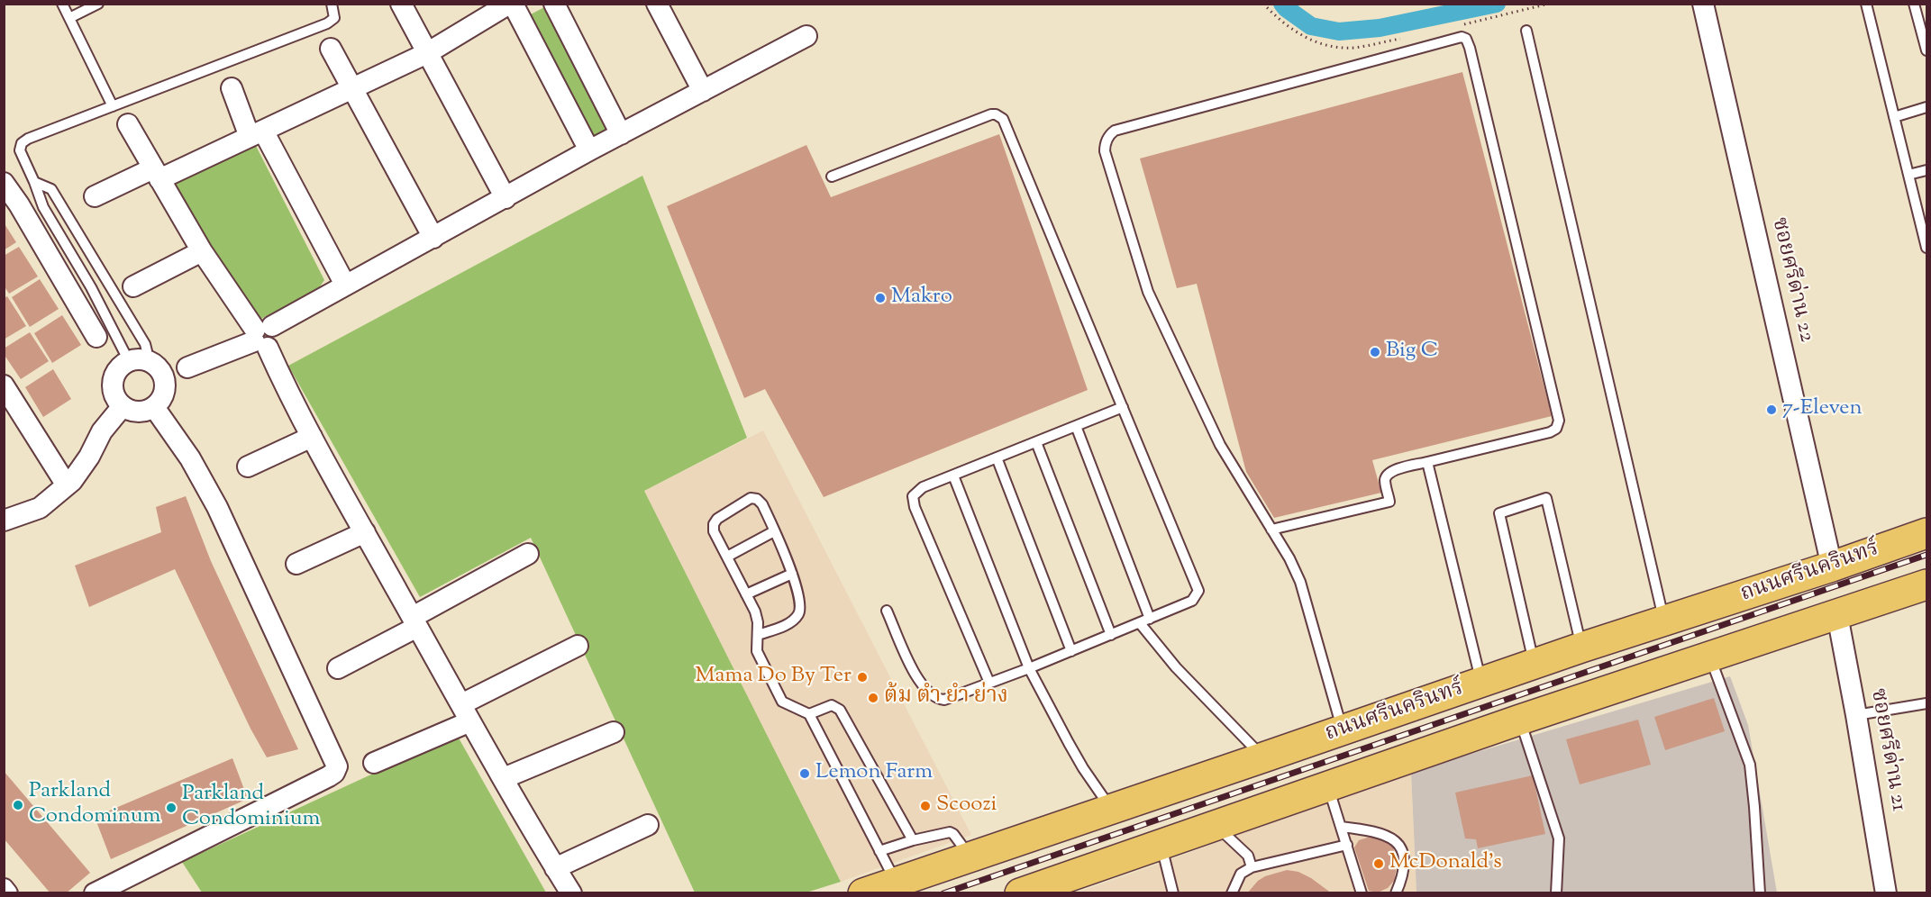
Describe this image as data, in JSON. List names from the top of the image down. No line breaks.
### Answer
{"streets":{"main road":["ถนนศรีนครินทร์"],"street":["ซอยศรีด่าน 22","ซอยศรีด่าน 21"]},"crossings":[["ซอยศรีด่าน 22","ถนนศรีนครินทร์"]],"places":["Makro","Big C","7-Eleven","Mama Do By Ter","ต้ม ตำ ยำ ย่าง","Lemon Farm","Parkland Condominum","Scoozi","Parkland Condominium","McDonald's"]}
